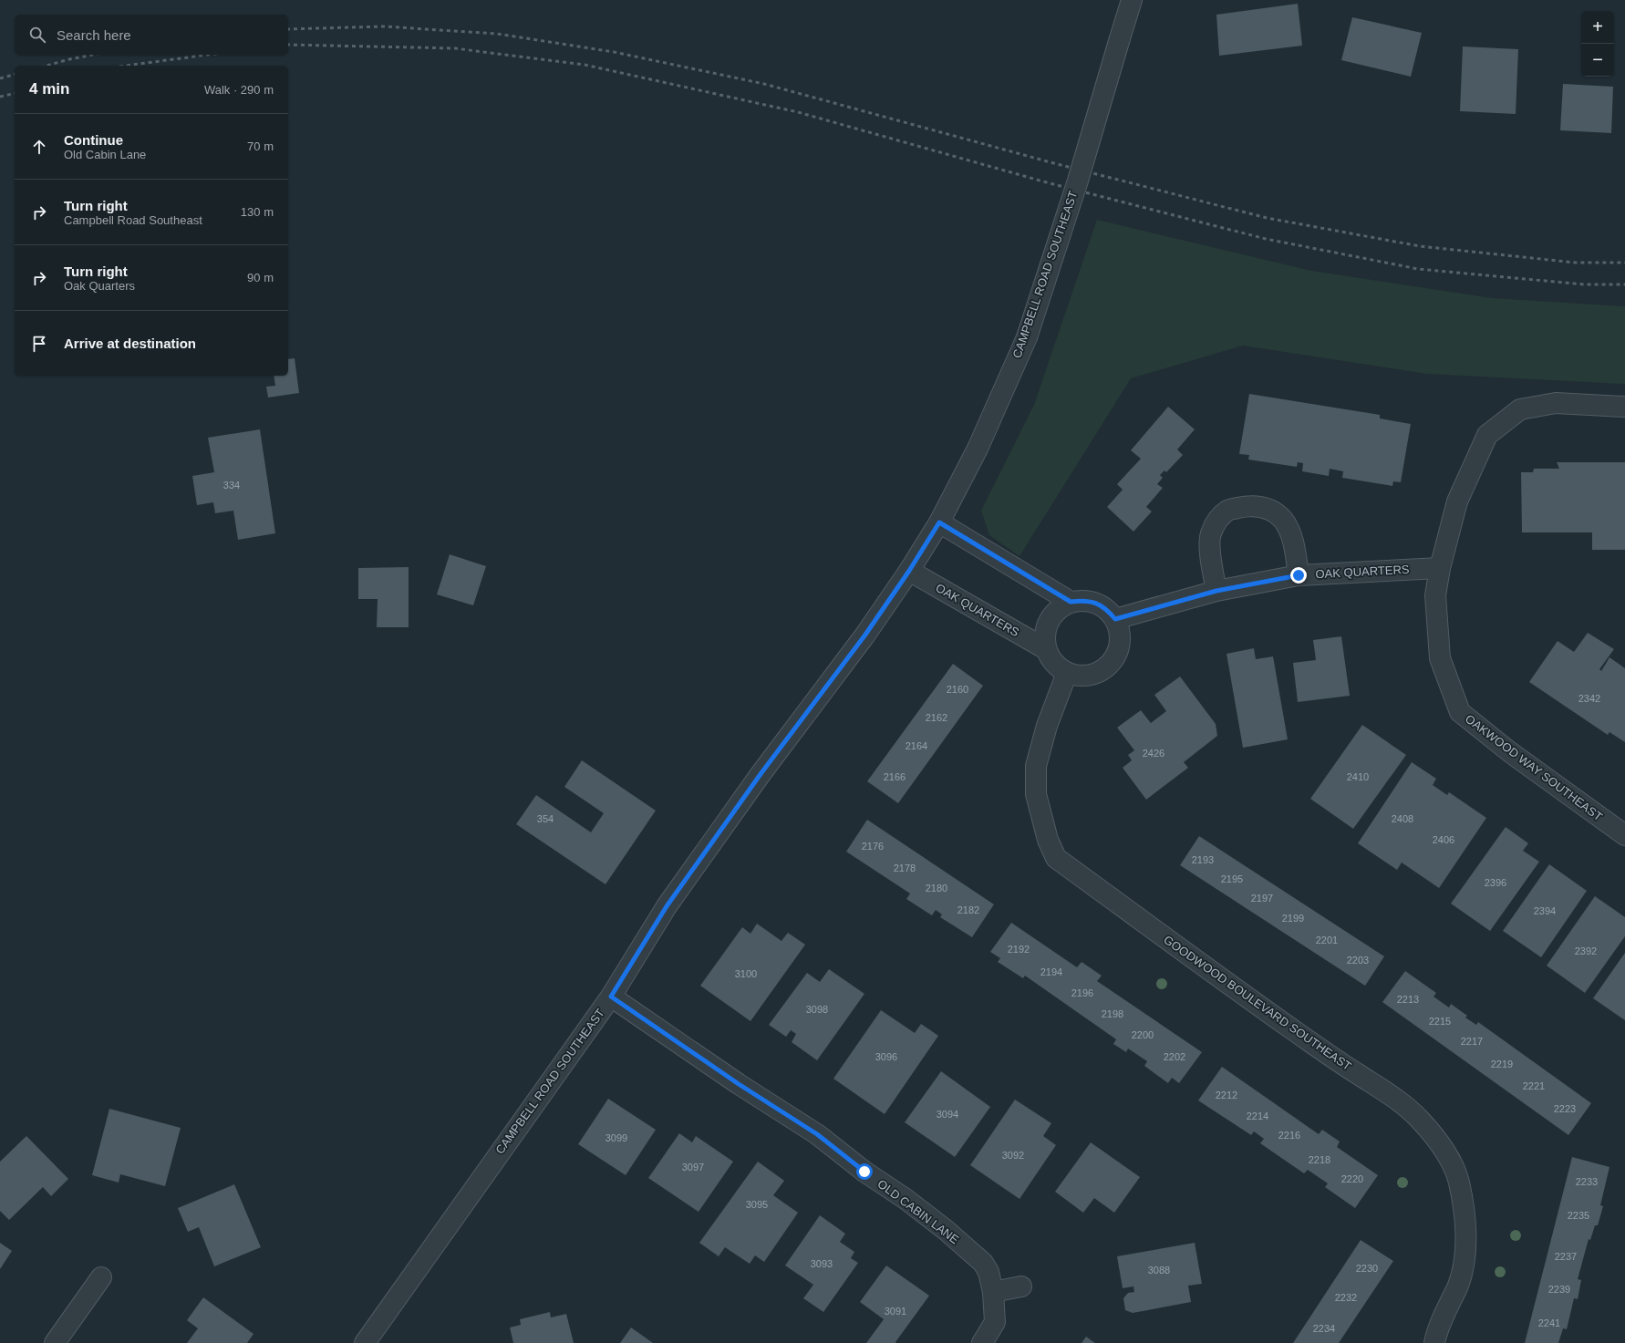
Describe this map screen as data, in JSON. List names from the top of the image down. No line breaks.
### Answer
{"streets":{"street":["CAMPBELL ROAD SOUTHEAST","OAK QUARTERS","OAKWOOD WAY SOUTHEAST","GOODWOOD BOULEVARD SOUTHEAST","OLD CABIN LANE"]},"crossings":[["CAMPBELL ROAD SOUTHEAST","OAK QUARTERS"],["CAMPBELL ROAD SOUTHEAST","OLD CABIN LANE"],["OAK QUARTERS","OAKWOOD WAY SOUTHEAST"],["OAK QUARTERS","GOODWOOD BOULEVARD SOUTHEAST"]],"house_numbers":["334","2160","2342","2162","2164","2426","2166","2410","354","2408","2406","2176","2193","2178","2195","2396","2180","2197","2182","2394","2199","2201","2192","2392","2203","2194","3100","2196","2213","3098","2198","2215","2200","2217","3096","2202","2219","2221","2212","2223","3094","2214","2216","3099","3092","2218","3097","2220","2233","3095","2235","2237","3093","2230","3088","2239","2232","3091","2241","2234"],"page":{"map_buttons":["+","−"],"search":"Search here","heading":["4 min","Walk · 290 m"],"list":[["Continue","Old Cabin Lane","70 m"],["Turn right","Campbell Road Southeast","130 m"],["Turn right","Oak Quarters","90 m"],"Arrive at destination"]}}
